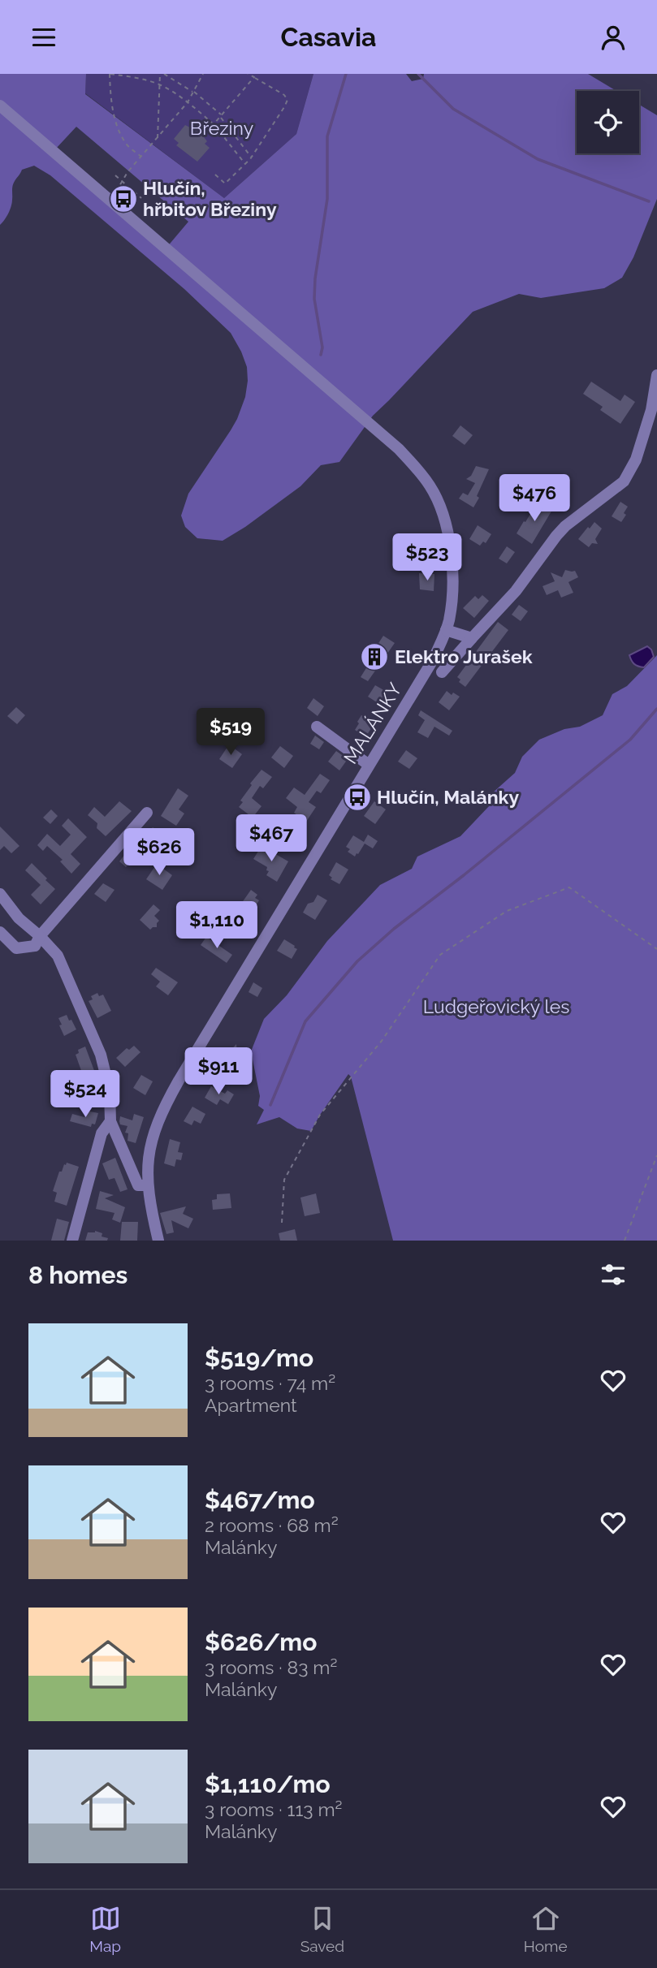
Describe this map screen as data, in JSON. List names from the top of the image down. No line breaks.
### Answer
{"streets":{"street":["MALÁNKY"]},"parks":["Březiny","Ludgeřovický les"],"places":{"bus stop":["Hlučín, hřbitov Březiny","Hlučín, Malánky"],"building":["Elektro Jurašek"]},"page":{"header":"Casavia","price":["$476","$523","$519","$467","$626","$1,110","$911","$524"],"heading":"8 homes","list":[{"name":"$519/mo","note":"3 rooms · 74 m² · Apartment"},{"name":"$467/mo","note":"2 rooms · 68 m² · Malánky"},{"name":"$626/mo","note":"3 rooms · 83 m² · Malánky"},{"name":"$1,110/mo","note":"3 rooms · 113 m² · Malánky"}],"tabs":["Map","Saved","Home"]}}
